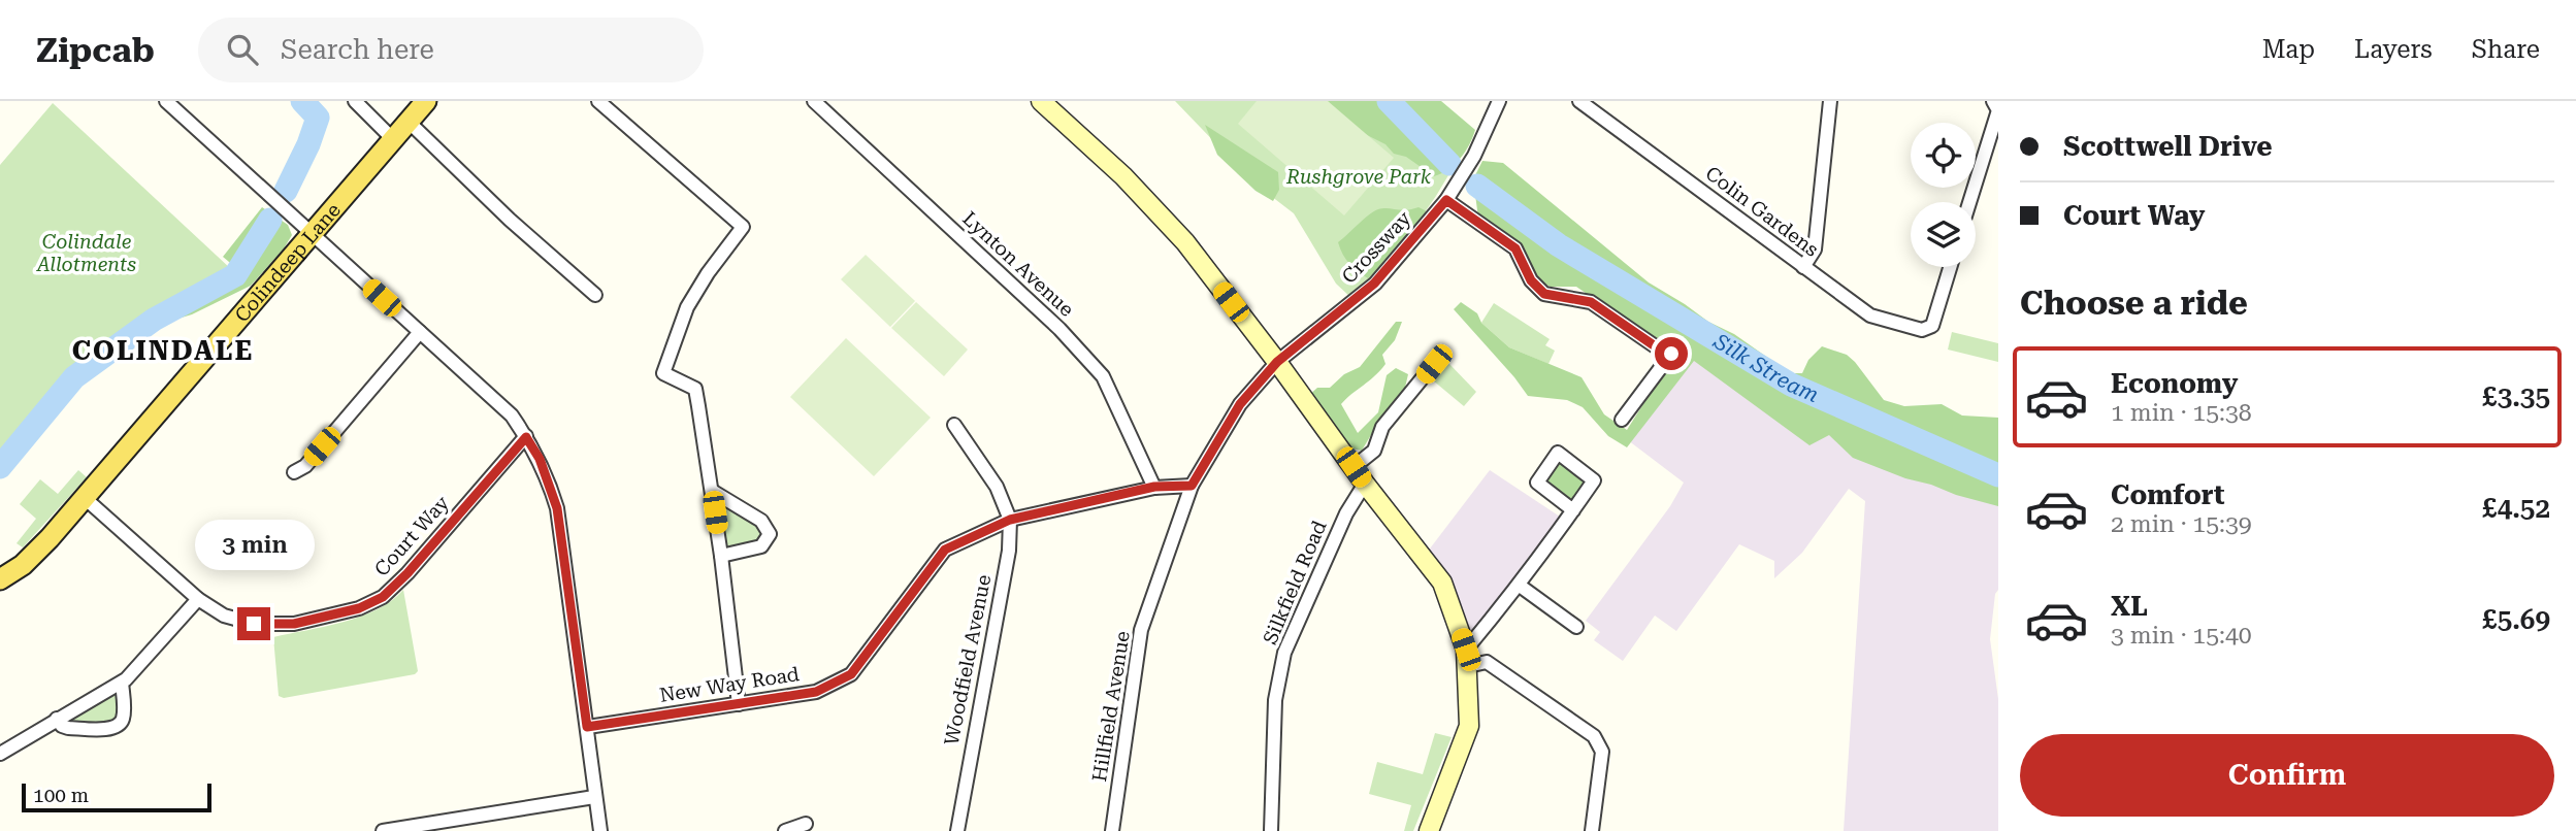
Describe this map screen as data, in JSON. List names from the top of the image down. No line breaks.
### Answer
{"streets":{"main road":["Colindeep Lane"],"street":["Colin Gardens","Crossway","Lynton Avenue","Court Way","Silkfield Road","Woodfield Avenue","New Way Road","Hillfield Avenue"]},"crossings":[["Crossway","Hillfield Avenue"],["Colindeep Lane","Court Way"],["Lynton Avenue","New Way Road"],["Woodfield Avenue","New Way Road"],["New Way Road","Hillfield Avenue"]],"districts":["COLINDALE"],"water":["Silk Stream"],"parks":["Rushgrove Park","Colindale Allotments"],"scale_bar":"100 m","page":{"header":"Zipcab","search":"Search here","nav":["Map","Layers","Share"],"banner":["Scottwell Drive","Court Way"],"heading":"Choose a ride","list":[{"name":"Economy","note":"1 min · 15:38","value":"£3.35"},{"name":"Comfort","note":"2 min · 15:39","value":"£4.52"},{"name":"XL","note":"3 min · 15:40","value":"£5.69"}],"bubble":"3 min","buttons":"Confirm","scale":"100 m"}}
